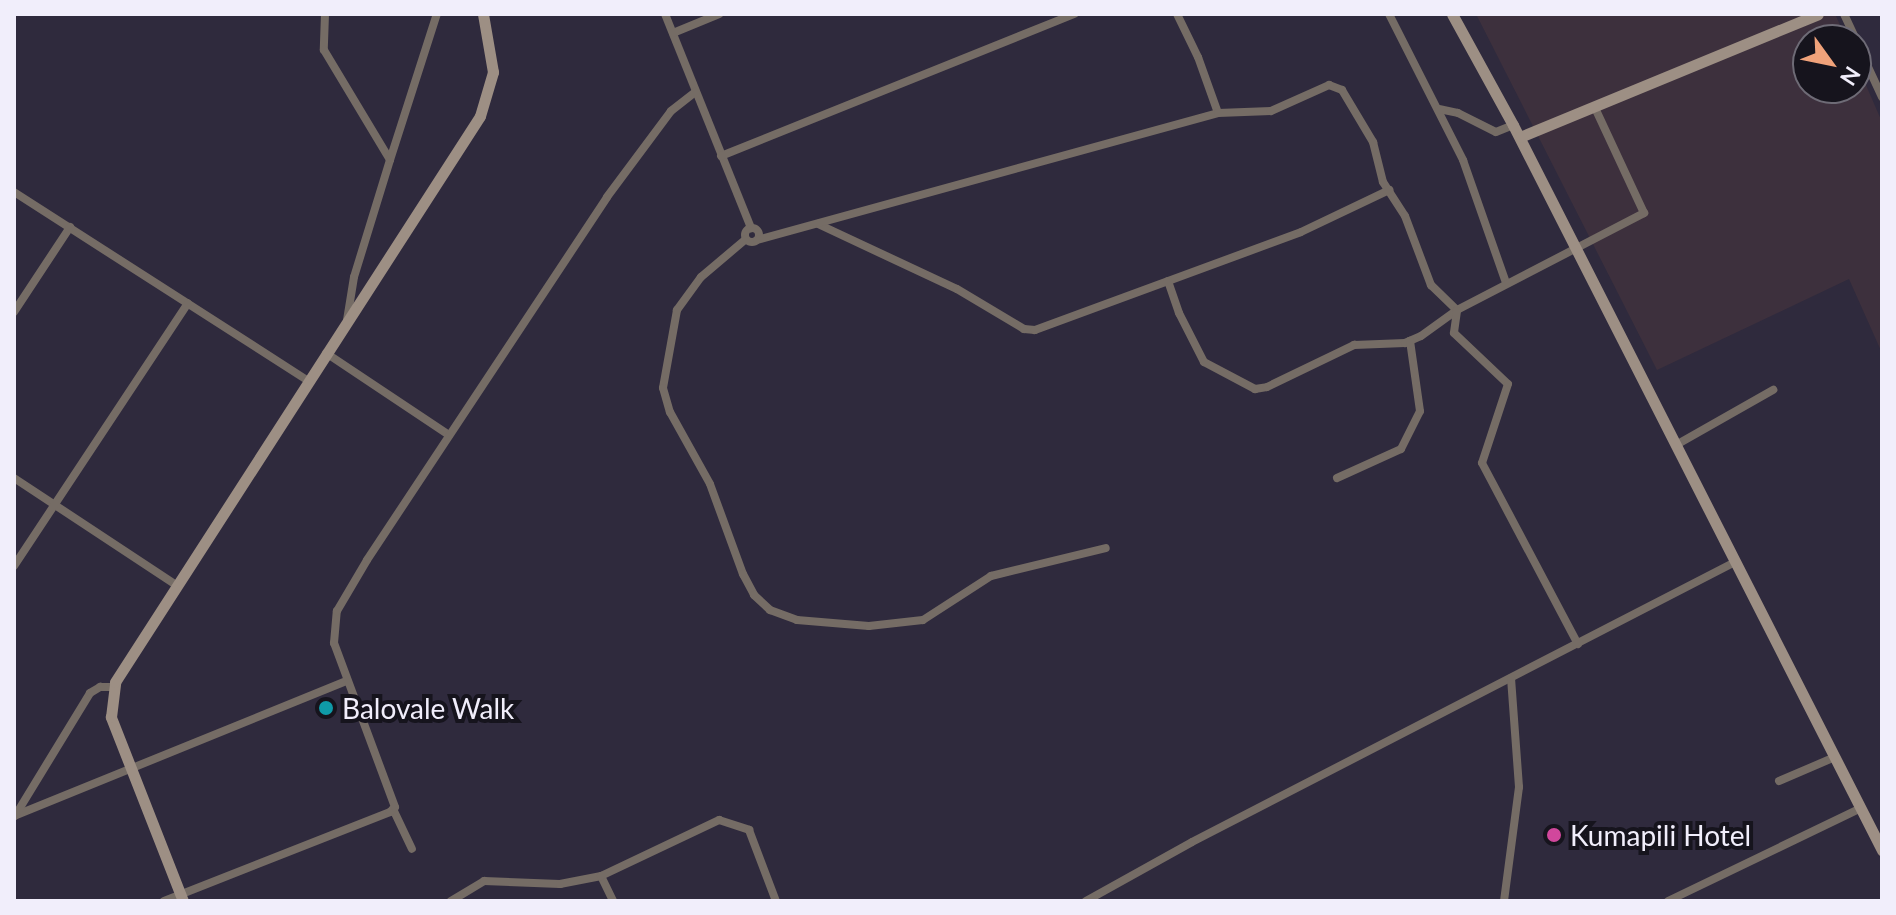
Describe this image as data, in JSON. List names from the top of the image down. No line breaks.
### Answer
{"places":["Balovale Walk","Kumapili Hotel"],"north":"bottom right"}
